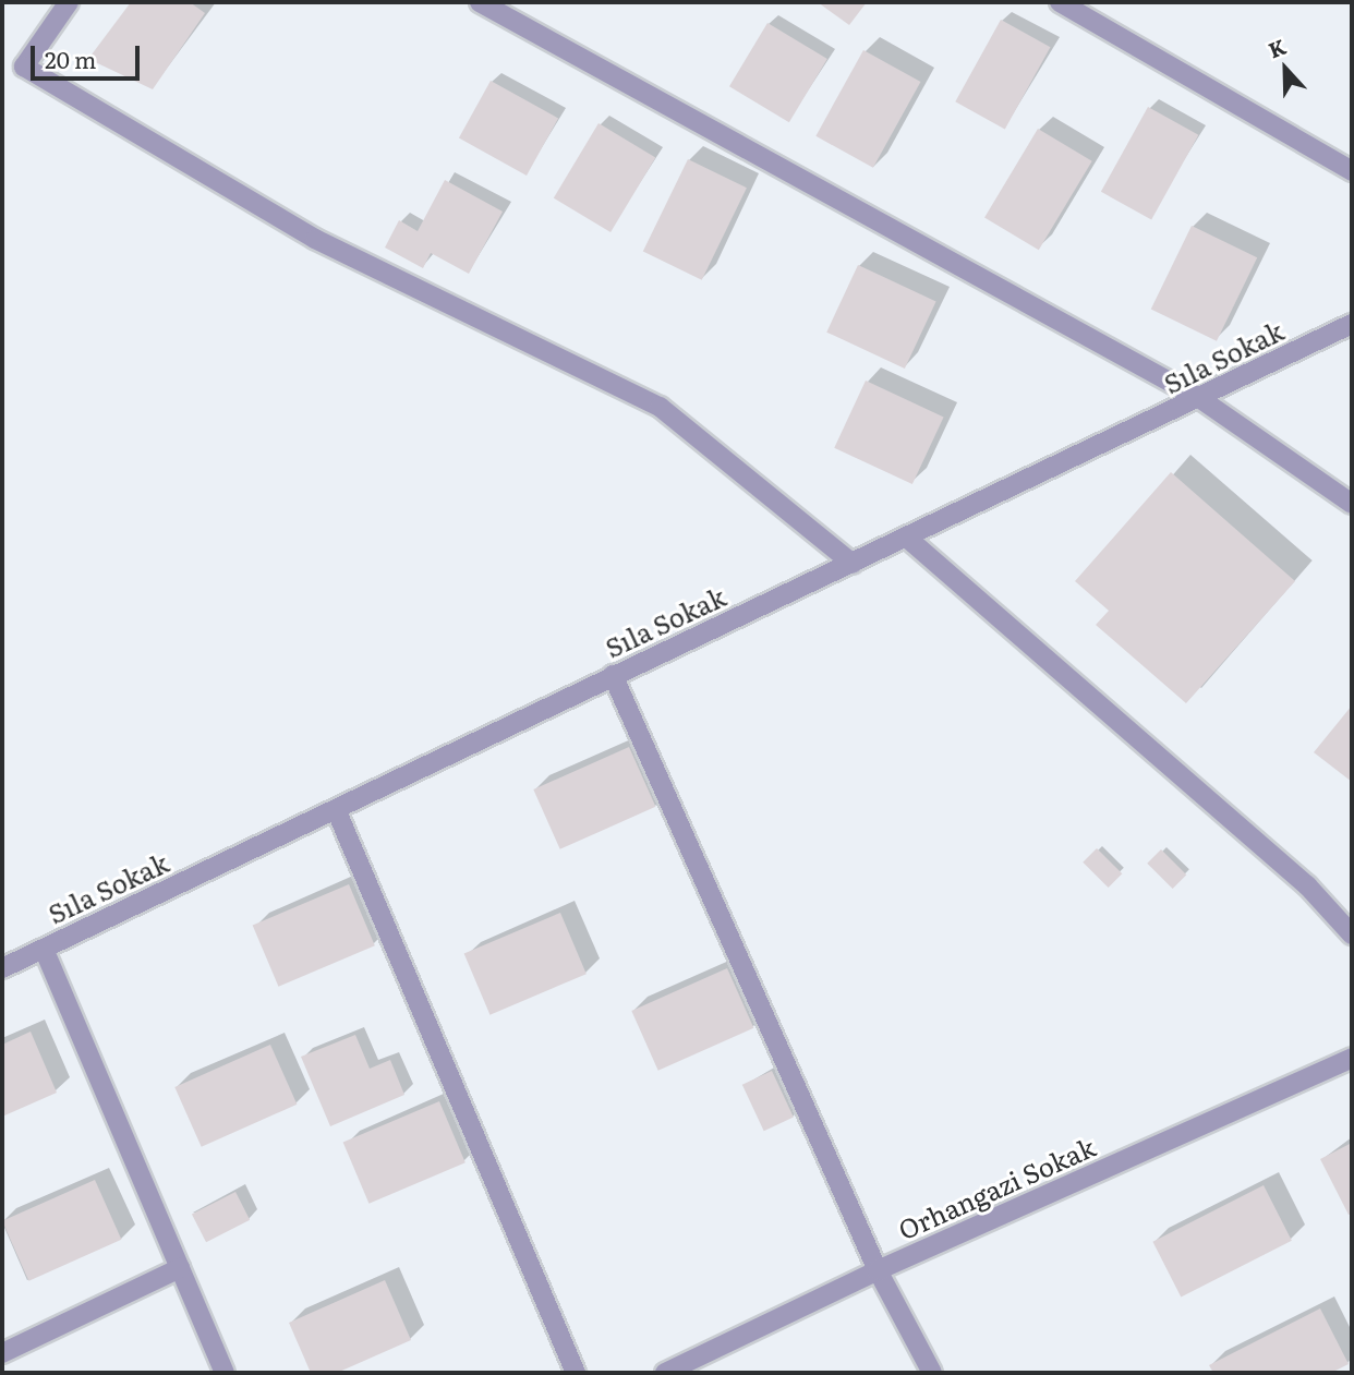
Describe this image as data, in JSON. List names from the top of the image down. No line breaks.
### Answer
{"streets":{"street":["Sıla Sokak","Orhangazi Sokak"]},"scale_bar":"20 m","north":"top"}
